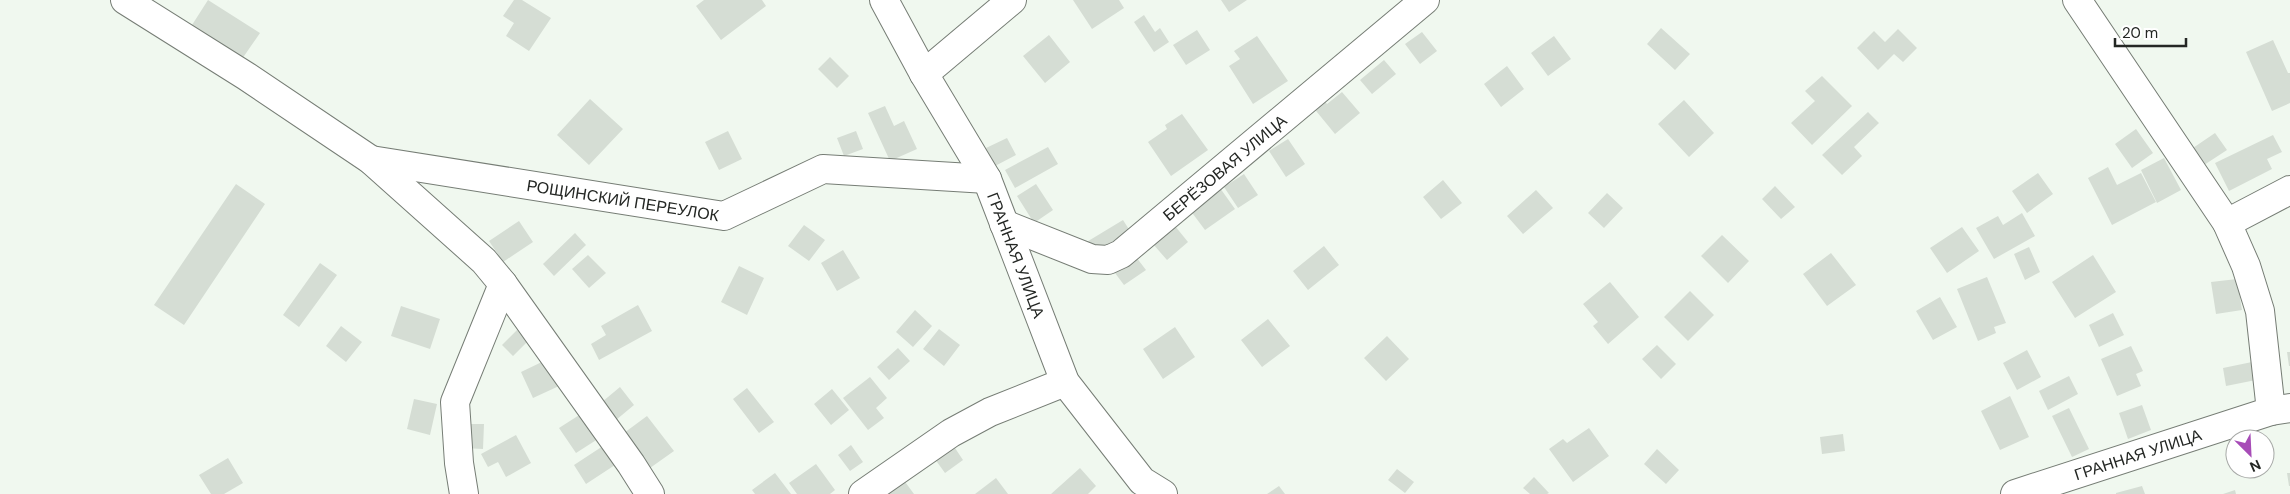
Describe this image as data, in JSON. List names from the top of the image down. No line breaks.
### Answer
{"streets":{"street":["БЕРЁЗОВАЯ УЛИЦА","РОЩИНСКИЙ ПЕРЕУЛОК","ГРАННАЯ УЛИЦА"]},"crossings":[["БЕРЁЗОВАЯ УЛИЦА","ГРАННАЯ УЛИЦА"],["РОЩИНСКИЙ ПЕРЕУЛОК","ГРАННАЯ УЛИЦА"]],"scale_bar":"20 m","north":"bottom right"}
